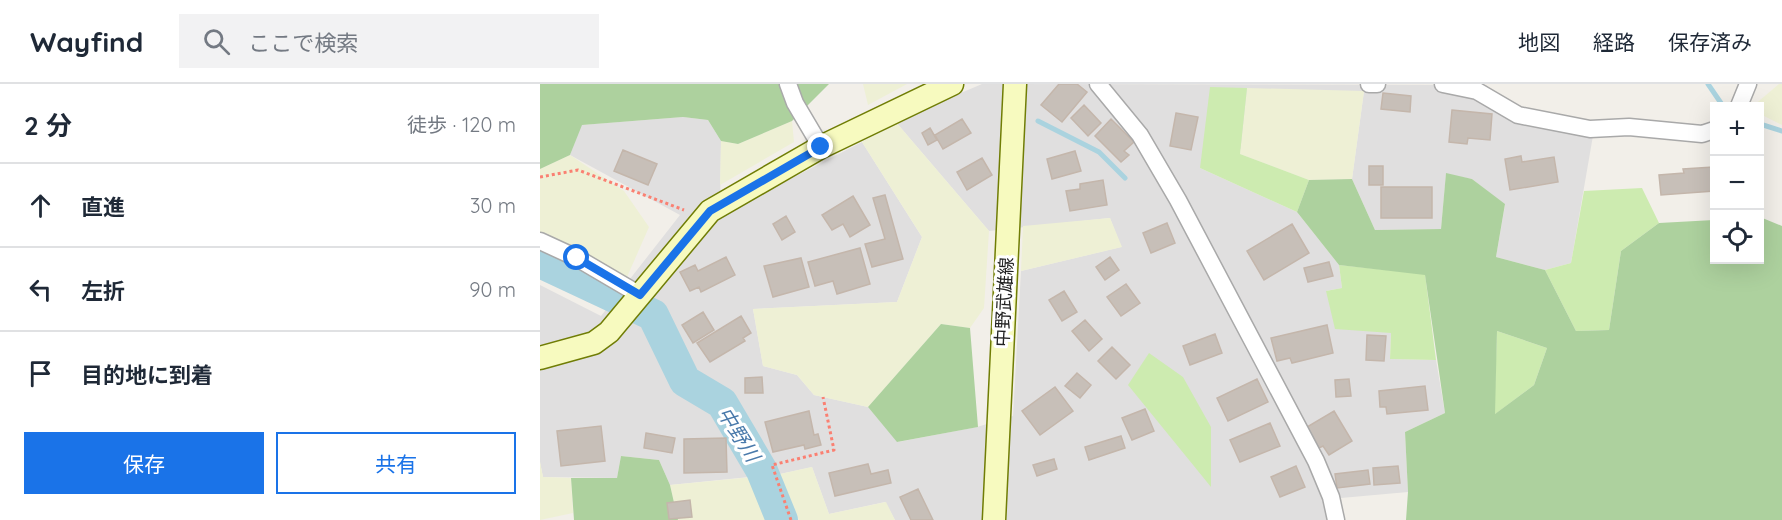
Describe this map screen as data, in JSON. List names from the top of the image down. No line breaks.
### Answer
{"streets":{"street":["中野武雄線"]},"water":["中野川"],"page":{"header":"Wayfind","search":"ここで検索","nav":["地図","経路","保存済み"],"heading":["2 分","徒歩 · 120 m"],"map_buttons":["+","−"],"list":[["直進","30 m"],["左折","90 m"],"目的地に到着"],"buttons":["保存","共有"]}}
